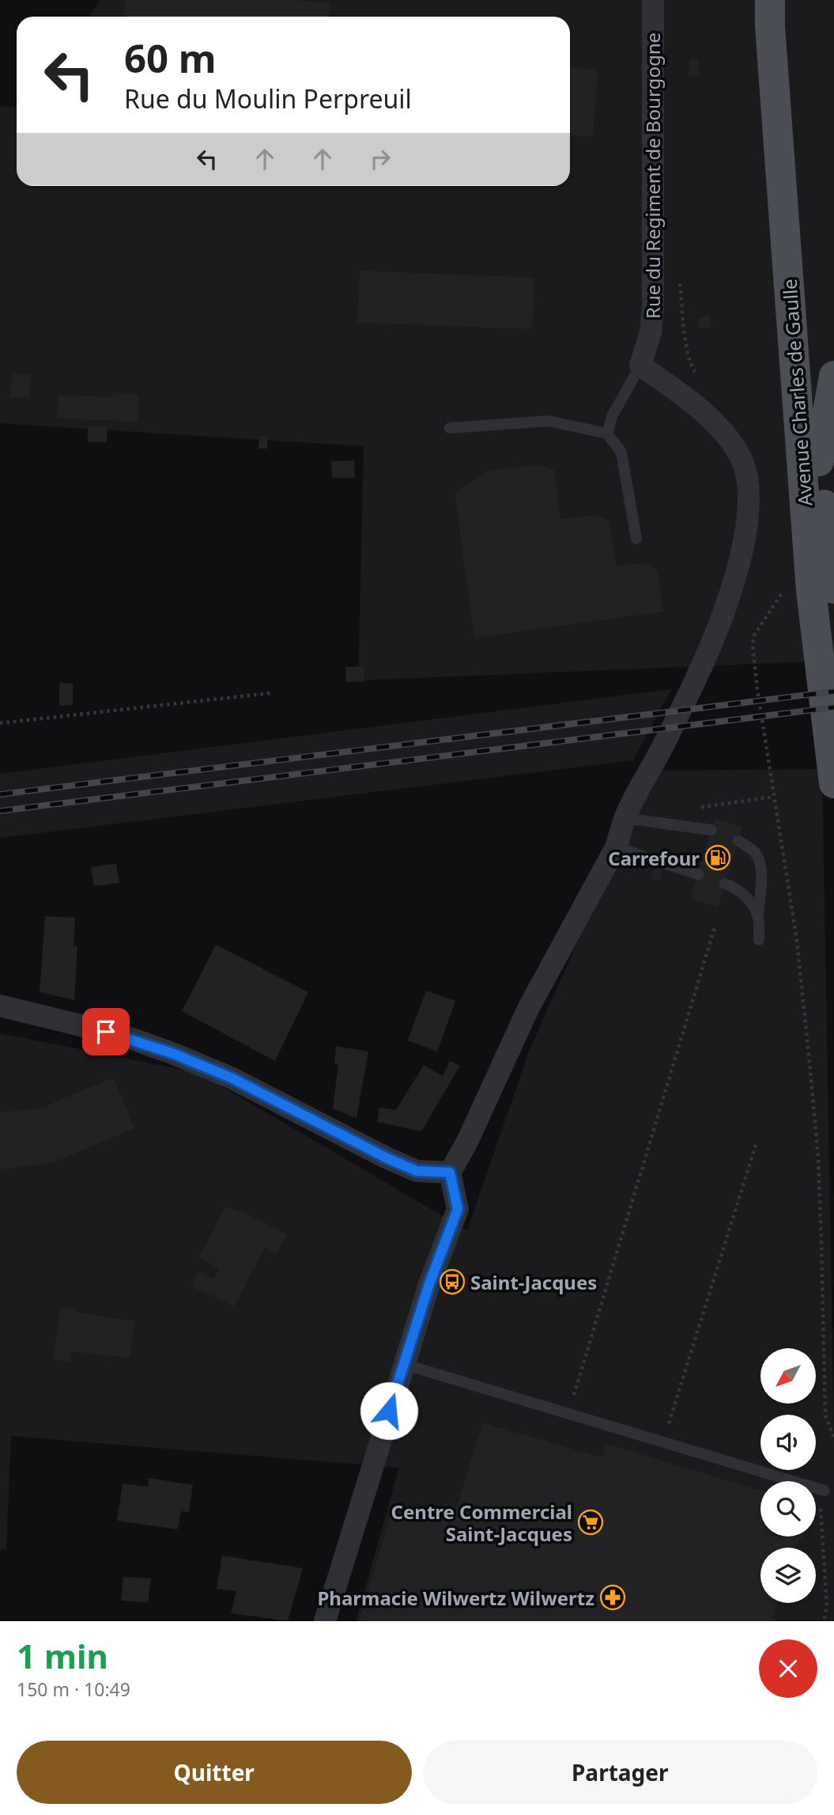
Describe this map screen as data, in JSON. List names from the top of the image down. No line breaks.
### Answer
{"streets":{"main road":["Avenue Charles de Gaulle"],"street":["Rue du Regiment de Bourgogne"]},"places":{"fuel station":["Carrefour"],"bus stop":["Saint-Jacques"],"supermarket":["Centre Commercial Saint-Jacques"],"pharmacy":["Pharmacie Wilwertz Wilwertz"]},"north":"bottom left","page":{"turn":["60 m","Rue du Moulin Perpreuil"],"heading":["1 min","150 m · 10:49"],"buttons":["Quitter","Partager"]}}
